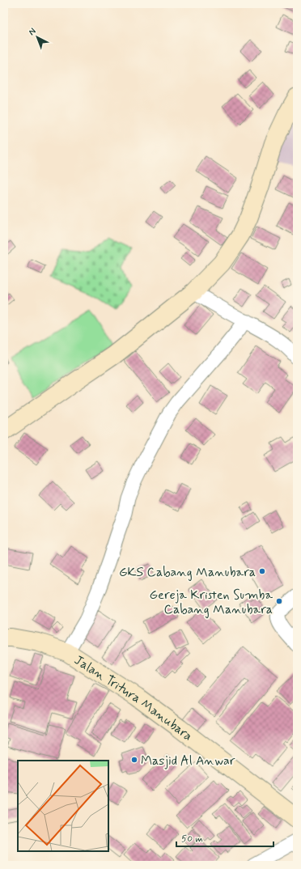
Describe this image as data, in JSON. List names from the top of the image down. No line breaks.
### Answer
{"streets":{"street":["Jalan Tritura Manubara"]},"places":["GKS Cabang Manubara","Gereja Kristen Sumba Cabang Manubara","Masjid Al Anwar"],"scale_bar":"50 m","north":"top left"}
